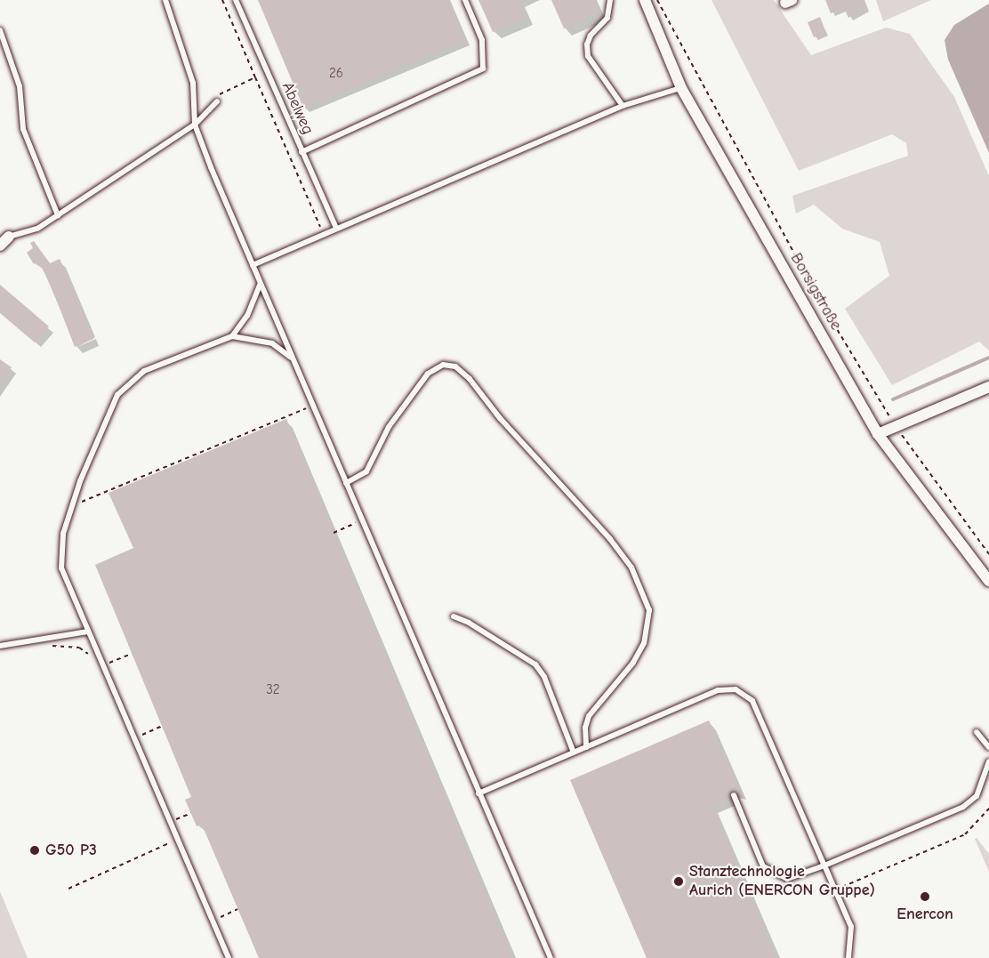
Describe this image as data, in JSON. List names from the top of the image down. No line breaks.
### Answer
{"streets":{"street":["Borsigstraße"],"lane":["Abelweg"]},"places":["G50 P3","Stanztechnologie Aurich (ENERCON Gruppe)","Enercon"],"house_numbers":["26","32"]}
